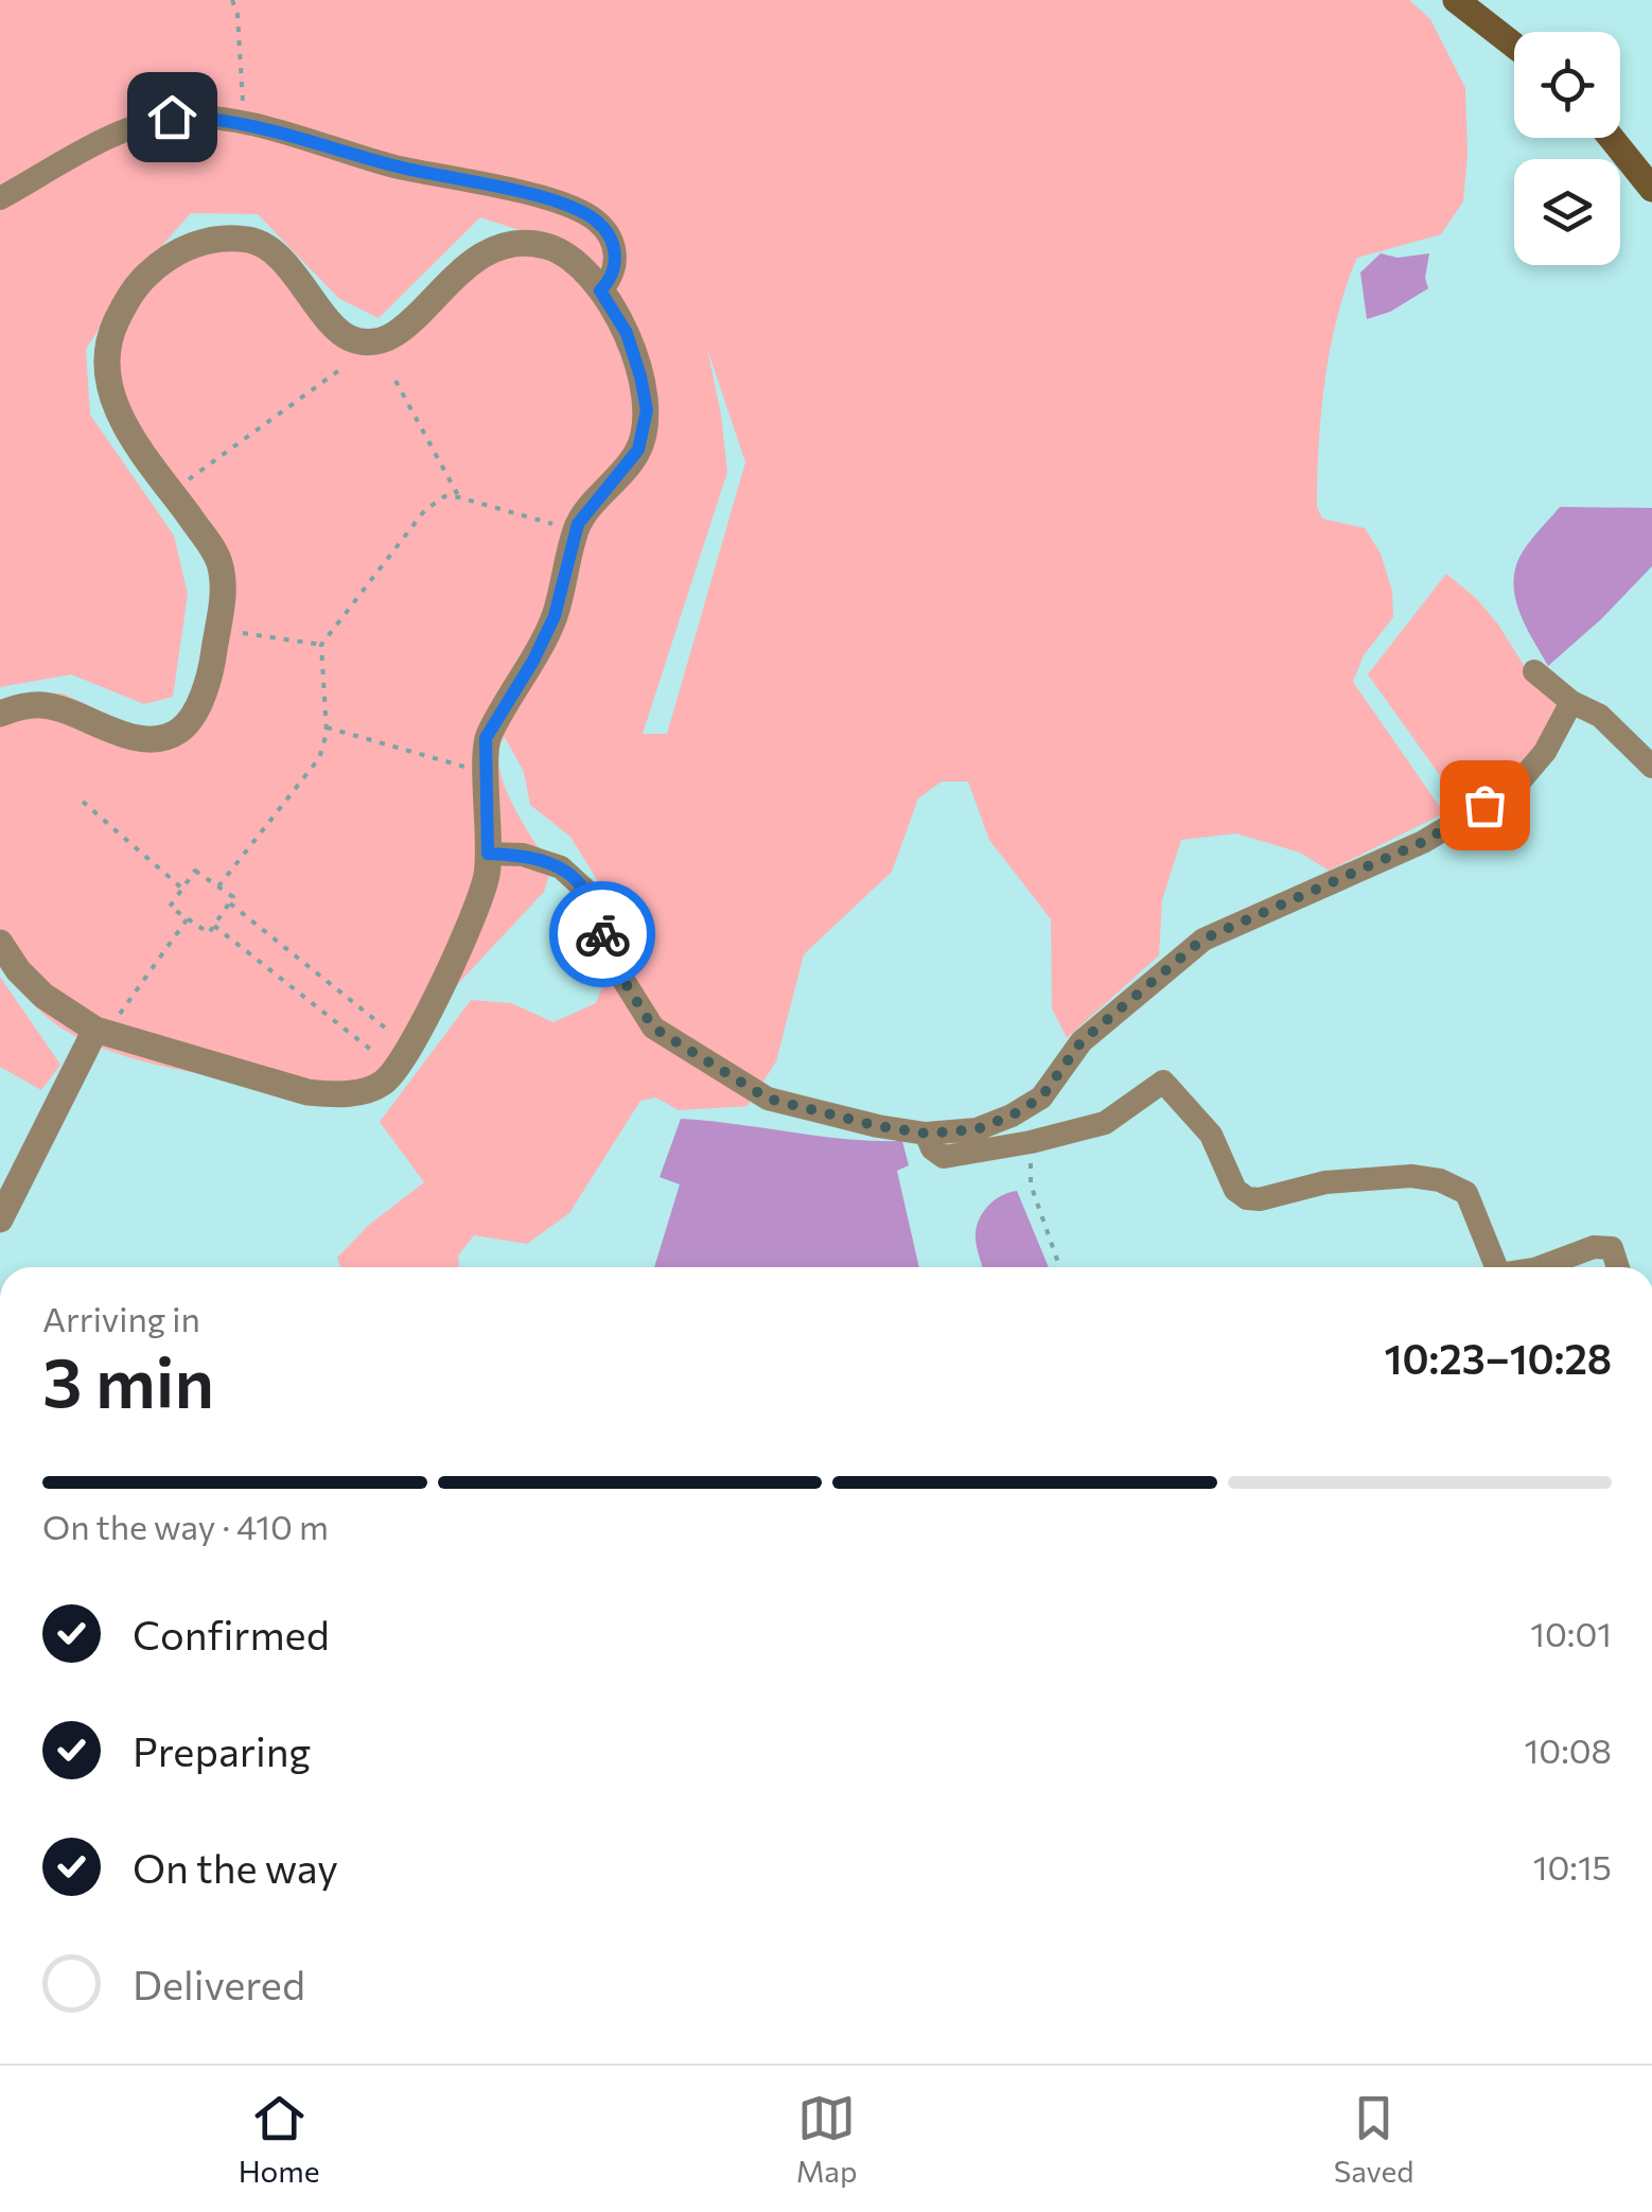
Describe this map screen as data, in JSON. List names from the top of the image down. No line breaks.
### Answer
{"page":{"heading":["3 min","Arriving in","10:23–10:28"],"bar":"On the way · 410 m","list":[["Confirmed","10:01"],["Preparing","10:08"],["On the way","10:15"],"Delivered"],"tabs":["Home","Map","Saved"]}}
